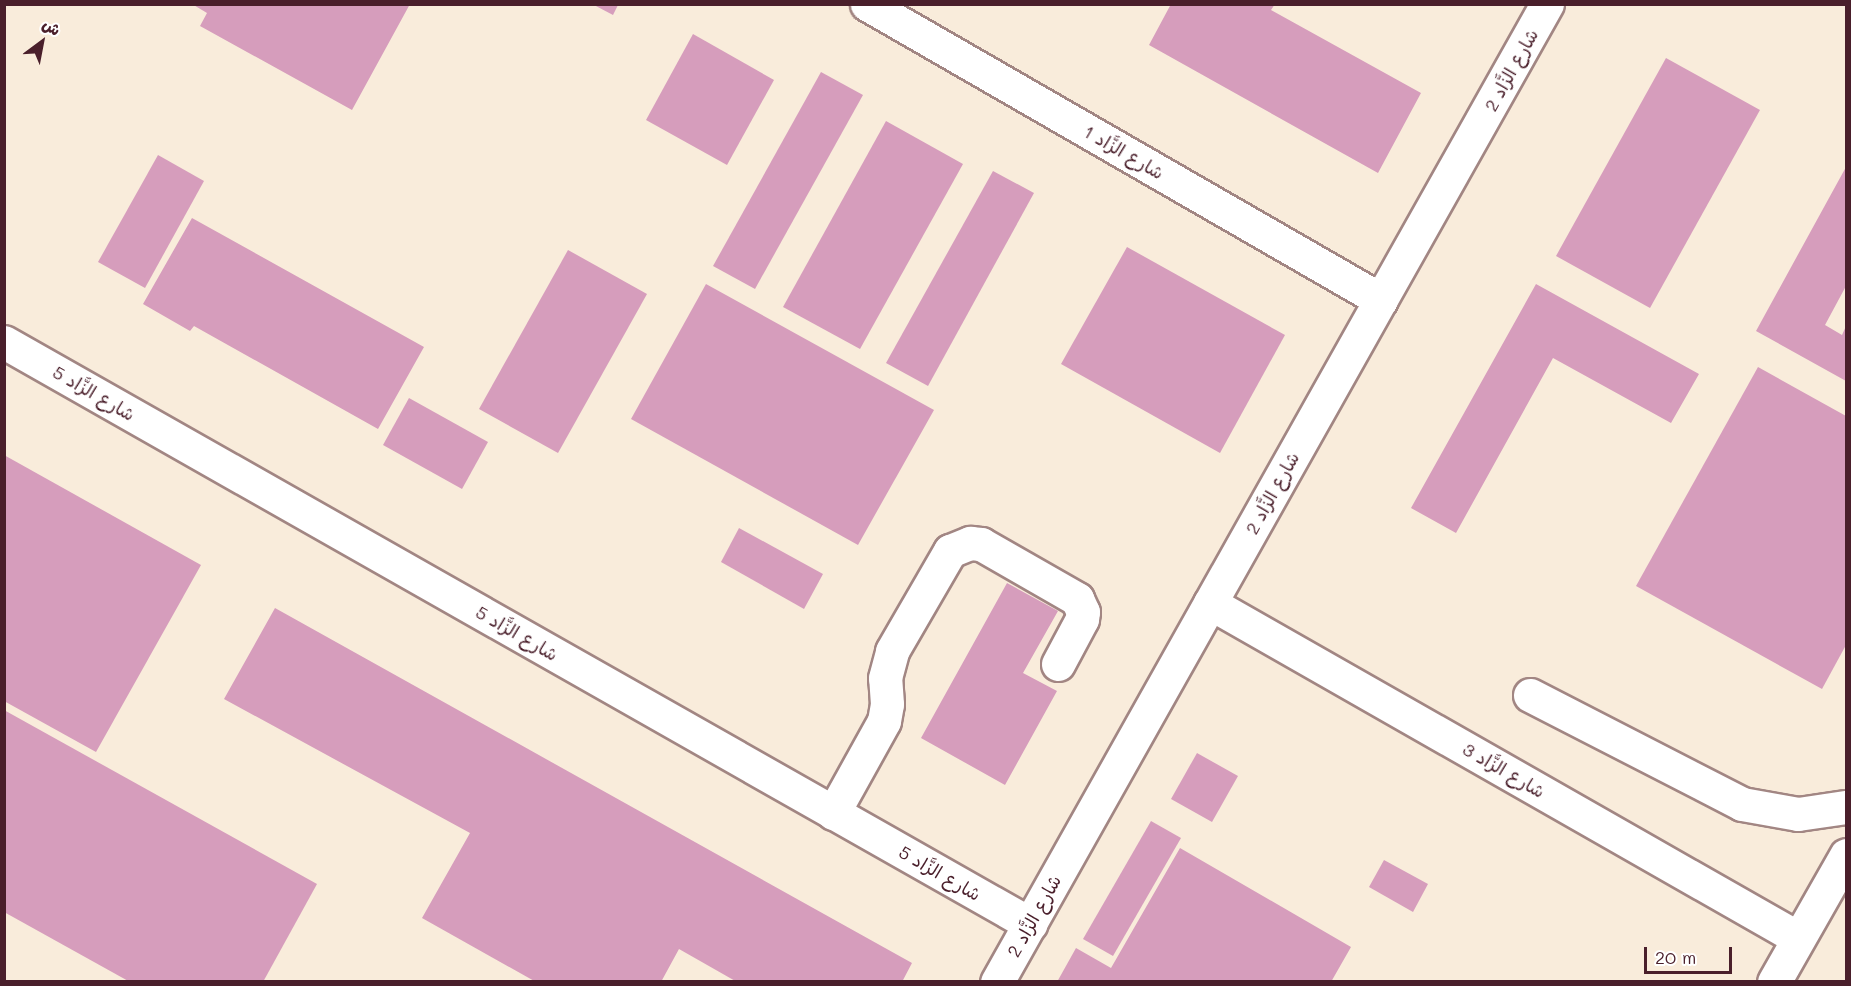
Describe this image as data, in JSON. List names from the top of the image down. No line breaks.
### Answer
{"streets":{"street":["شارع الزَّاد 2","شارع الزَّاد 1","شارع الزَّاد 5","شارع الزَّاد 3"]},"crossings":[["شارع الزَّاد 2","شارع الزَّاد 1"],["شارع الزَّاد 2","شارع الزَّاد 5"],["شارع الزَّاد 2","شارع الزَّاد 3"]],"scale_bar":"20 m","north":"top right"}
